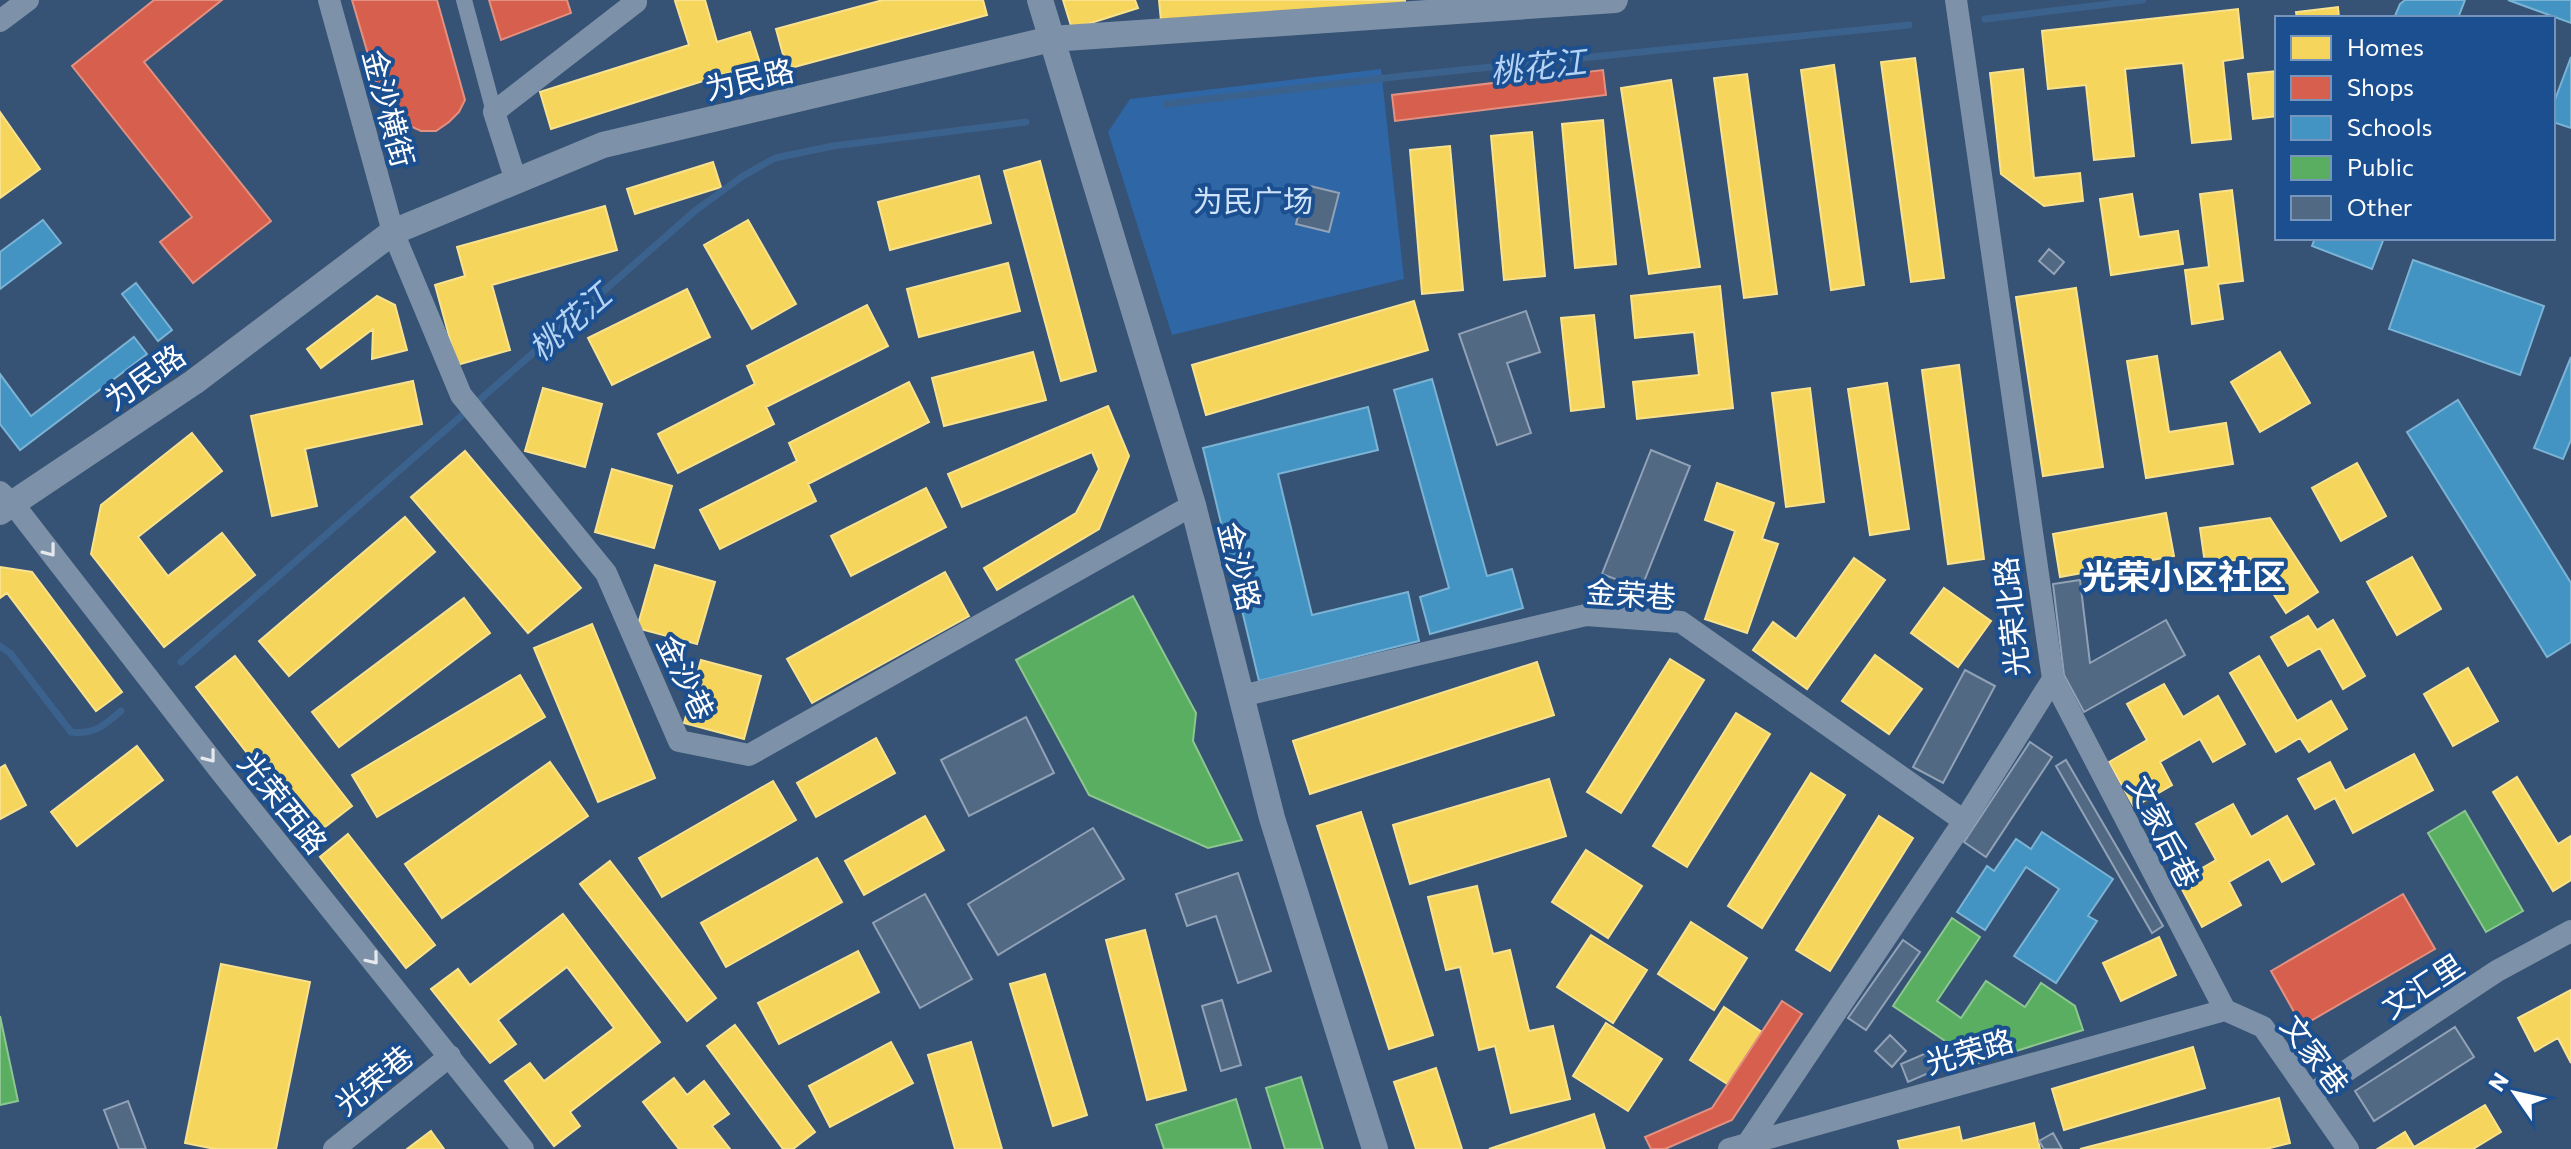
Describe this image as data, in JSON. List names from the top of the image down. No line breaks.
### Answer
{"streets":{"street":["为民路","金沙横街","金沙路","金荣巷","光荣北路","金沙巷","光荣西路","文家后巷","文汇里","光荣路","文家巷","光荣巷"]},"crossings":[["为民路","金沙横街"],["为民路","金沙路"],["为民路","金沙巷"],["为民路","光荣西路"],["金沙横街","金沙巷"],["金沙路","金荣巷"],["金沙路","金沙巷"],["金荣巷","光荣北路"],["光荣北路","文家后巷"],["光荣北路","光荣路"],["光荣西路","光荣巷"],["文家后巷","光荣路"],["文家后巷","文家巷"],["文汇里","文家巷"],["光荣路","文家巷"]],"one_way":["光荣西路"],"districts":["光荣小区社区"],"water":["桃花江"],"parks":["为民广场"],"legend":["Homes","Shops","Schools","Public","Other"],"north":"top left"}
